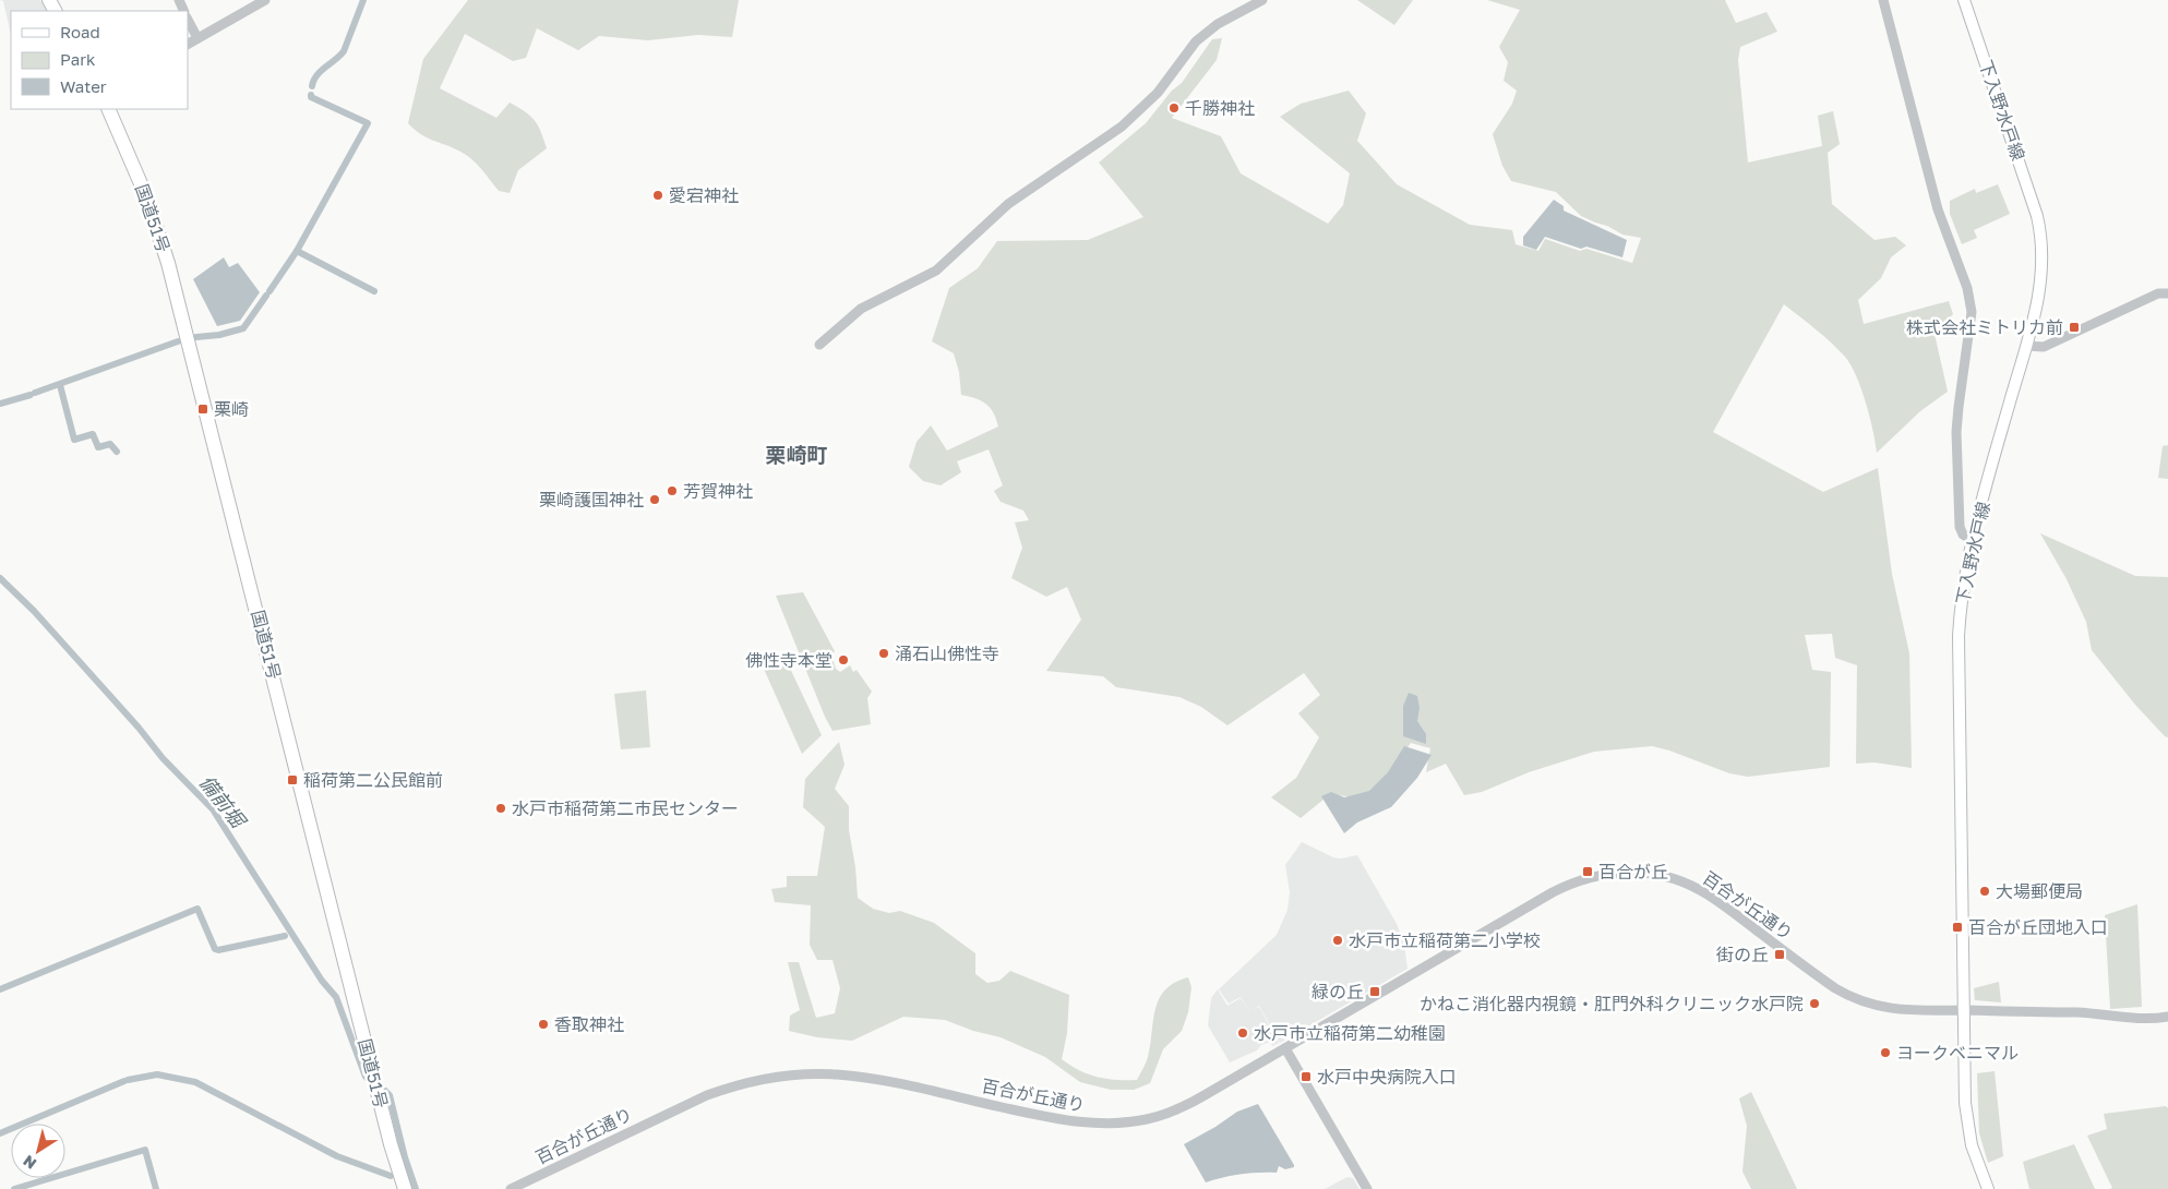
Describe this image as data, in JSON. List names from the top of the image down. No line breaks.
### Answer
{"streets":{"highway":["国道51号"],"main road":["下入野水戸線"],"street":["百合が丘通り"]},"crossings":[["下入野水戸線","百合が丘通り"]],"districts":["栗崎町"],"water":["備前堀"],"places":{"other":["千勝神社","愛宕神社","芳賀神社","栗崎護国神社","涌石山佛性寺","佛性寺本堂","水戸市稲荷第二市民センター","大場郵便局","水戸市立稲荷第二小学校","かねこ消化器内視鏡・肛門外科クリニック水戸院","香取神社","水戸市立稲荷第二幼稚園","ヨークベニマル"],"transit":["株式会社ミトリカ前","栗崎","稲荷第二公民館前","百合が丘","百合が丘団地入口","街の丘","緑の丘","水戸中央病院入口"]},"legend":["Road","Park","Water"],"north":"bottom left"}
